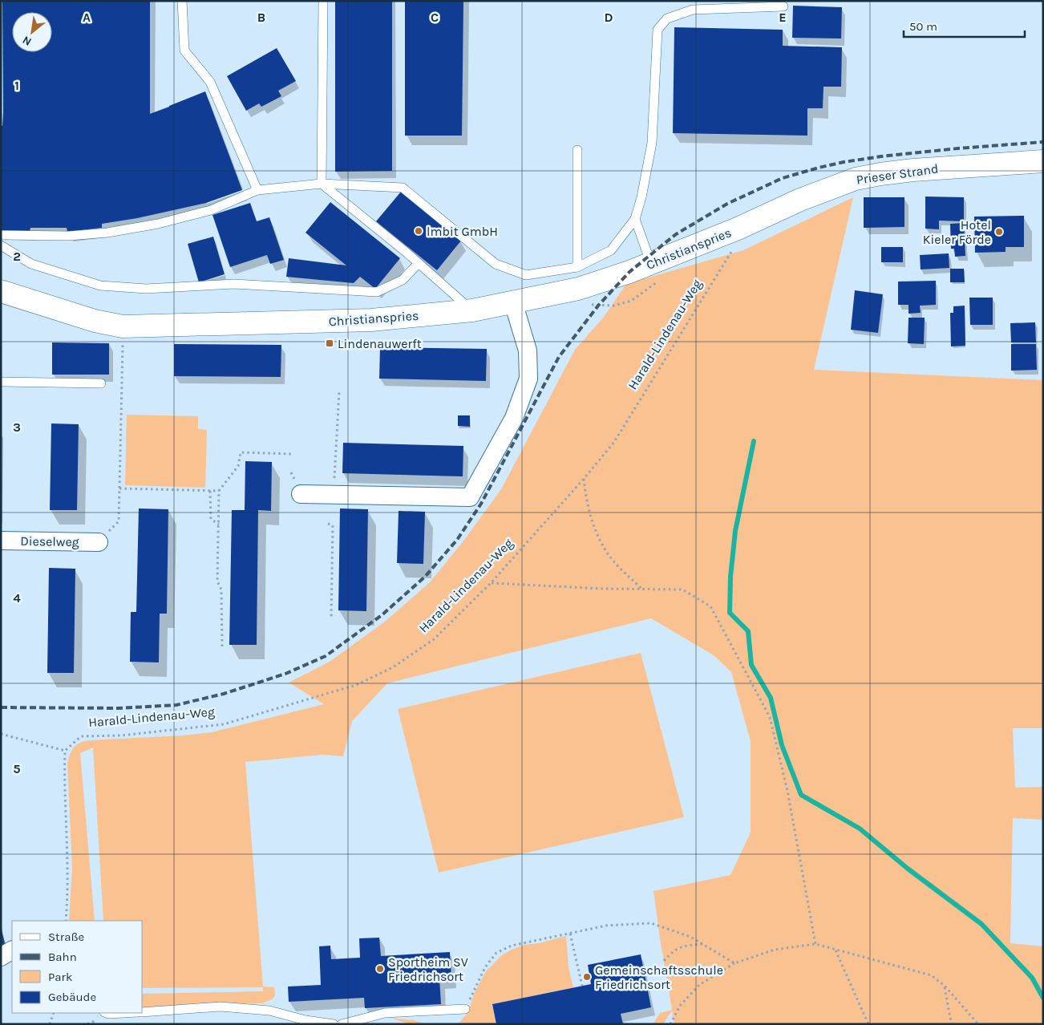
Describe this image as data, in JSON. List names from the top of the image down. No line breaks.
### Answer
{"streets":{"street":["Prieser Strand","Christianspries","Dieselweg"],"path":["Harald-Lindenau-Weg"]},"crossings":[["Prieser Strand","Christianspries"],["Prieser Strand","Harald-Lindenau-Weg"],["Christianspries","Harald-Lindenau-Weg"]],"places":{"other":["lmbit GmbH","Hotel Kieler Förde","Sportheim SV Friedrichsort","Gemeinschaftsschule Friedrichsort"],"transit":["Lindenauwerft"]},"legend":["Straße","Bahn","Park","Gebäude"],"scale_bar":"50 m","north":"bottom left","grid":{"columns":["A","B","C","D","E"],"rows":["1","2","3","4","5"]}}
